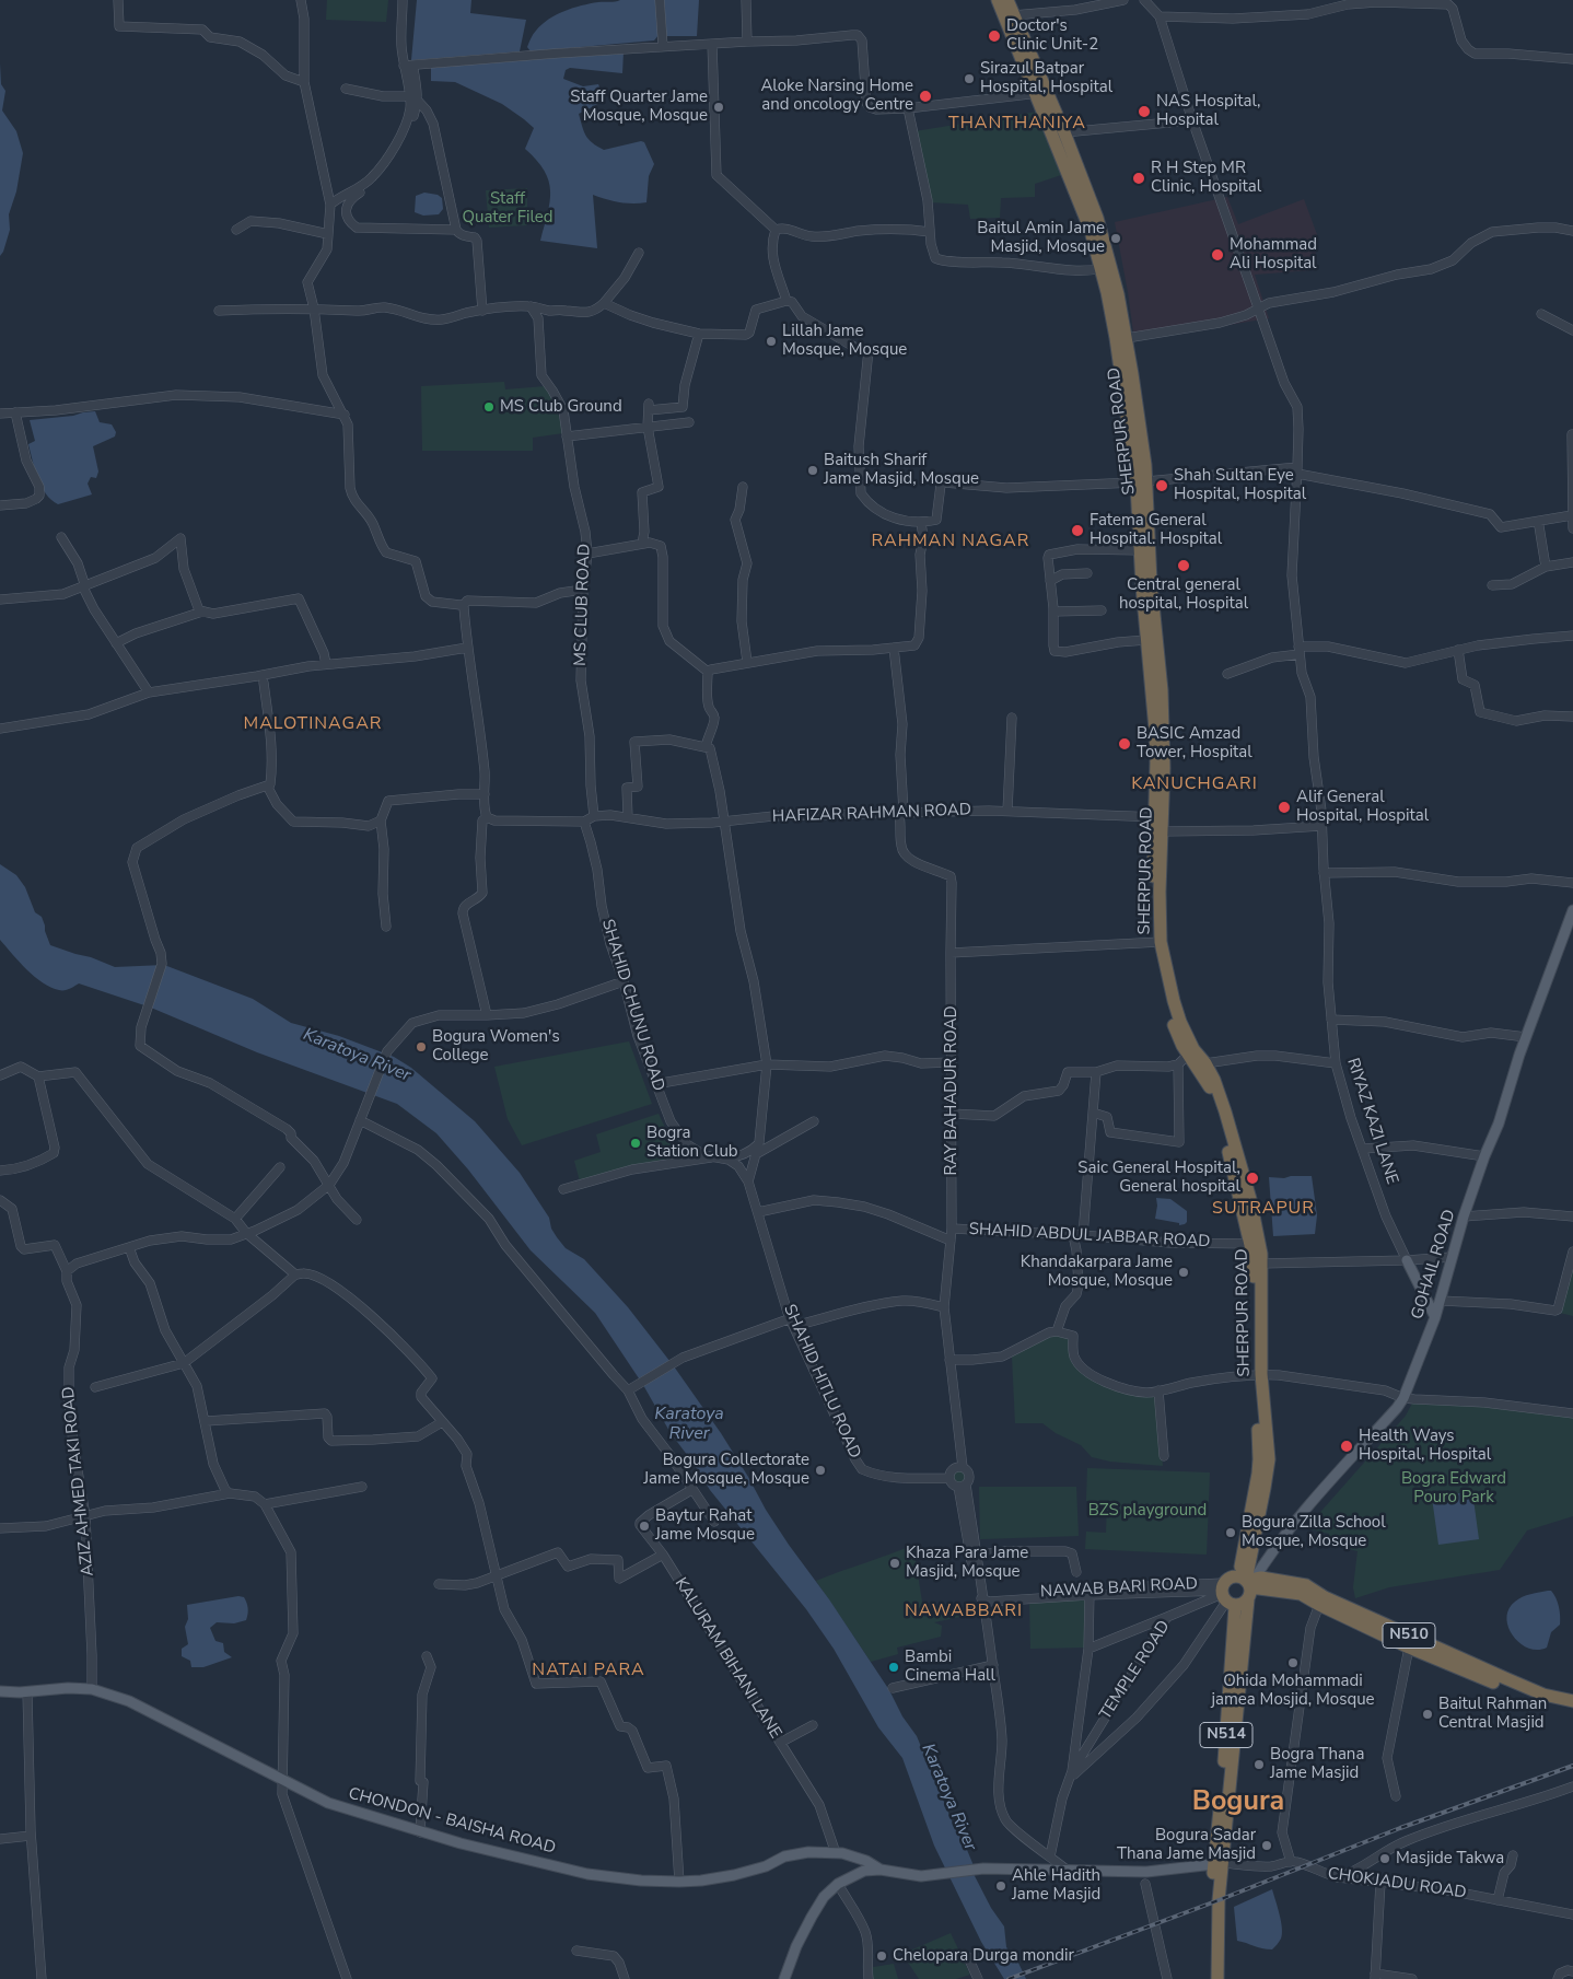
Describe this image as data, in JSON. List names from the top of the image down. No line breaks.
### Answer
{"streets":{"highway":["SHERPUR ROAD","N510","N514"],"main road":["RIYAZ KAZI LANE","GOHAIL ROAD","CHONDON - BAISHA ROAD"],"street":["MS CLUB ROAD","HAFIZAR RAHMAN ROAD","SHAHID CHUNU ROAD","RAY BAHADUR ROAD","SHAHID ABDUL JABBAR ROAD","SHAHID HITLU ROAD","AZIZ AHMED TAKI ROAD","NAWAB BARI ROAD","KALURAM BIHANI LANE","TEMPLE ROAD","CHOKJADU ROAD"]},"crossings":[["SHERPUR ROAD","HAFIZAR RAHMAN ROAD"],["SHERPUR ROAD","SHAHID ABDUL JABBAR ROAD"],["SHERPUR ROAD","GOHAIL ROAD"],["SHERPUR ROAD","N510"],["MS CLUB ROAD","HAFIZAR RAHMAN ROAD"],["HAFIZAR RAHMAN ROAD","RAY BAHADUR ROAD"],["SHAHID CHUNU ROAD","SHAHID HITLU ROAD"],["RAY BAHADUR ROAD","SHAHID ABDUL JABBAR ROAD"],["RAY BAHADUR ROAD","SHAHID HITLU ROAD"],["RIYAZ KAZI LANE","GOHAIL ROAD"],["GOHAIL ROAD","N510"],["AZIZ AHMED TAKI ROAD","CHONDON - BAISHA ROAD"],["NAWAB BARI ROAD","TEMPLE ROAD"],["NAWAB BARI ROAD","N514"],["KALURAM BIHANI LANE","CHONDON - BAISHA ROAD"],["TEMPLE ROAD","N514"],["N514","CHOKJADU ROAD"]],"districts":["THANTHANIYA","RAHMAN NAGAR","MALOTINAGAR","KANUCHGARI","SUTRAPUR","NAWABBARI","NATAI PARA","Bogura"],"water":["Karatoya River"],"parks":["Staff Quater Filed","Bogra Edward Pouro Park","BZS playground"],"places":["Doctor's Clinic Unit-2","Sirazul Batpar Hospital, Hospital","Aloke Narsing Home and oncology Centre","Staff Quarter Jame Mosque, Mosque","NAS Hospital, Hospital","R H Step MR Clinic, Hospital","Baitul Amin Jame Masjid, Mosque","Mohammad Ali Hospital","Lillah Jame Mosque, Mosque","MS Club Ground","Baitush Sharif Jame Masjid, Mosque","Shah Sultan Eye Hospital, Hospital","Fatema General Hospital. Hospital","Central general hospital, Hospital","BASIC Amzad Tower, Hospital","Alif General Hospital, Hospital","Bogura Women's College","Bogra Station Club","Saic General Hospital, General hospital","Khandakarpara Jame Mosque, Mosque","Health Ways Hospital, Hospital","Bogura Collectorate Jame Mosque, Mosque","Baytur Rahat Jame Mosque","Bogura Zilla School Mosque, Mosque","Khaza Para Jame Masjid, Mosque","Ohida Mohammadi jamea Mosjid, Mosque","Bambi Cinema Hall","Baitul Rahman Central Masjid","Bogra Thana Jame Masjid","Bogura Sadar Thana Jame Masjid","Masjide Takwa","Ahle Hadith Jame Masjid","Chelopara Durga mondir"]}
